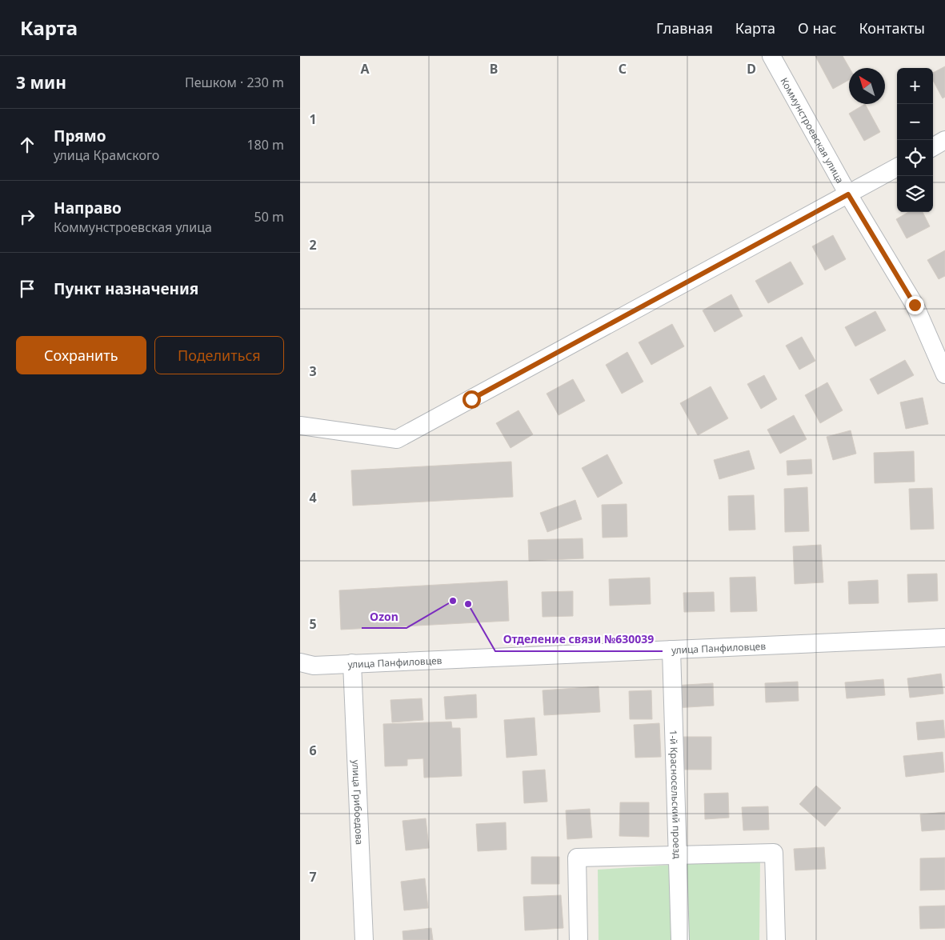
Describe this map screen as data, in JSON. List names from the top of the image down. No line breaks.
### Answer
{"streets":{"street":["Коммунстроевская улица","улица Панфиловцев","1-й Красносельский проезд","улица Грибоедова"]},"crossings":[["улица Панфиловцев","1-й Красносельский проезд"],["улица Панфиловцев","улица Грибоедова"]],"places":["Ozon","Отделение связи №630039"],"north":"top left","page":{"header":"Карта","nav":["Главная","Карта","О нас","Контакты"],"heading":["3 мин","Пешком · 230 m"],"map_buttons":["+","−"],"list":[["Прямо","улица Крамского","180 m"],["Направо","Коммунстроевская улица","50 m"],"Пункт назначения"],"buttons":["Сохранить","Поделиться"]},"grid":{"columns":["A","B","C","D"],"rows":["1","2","3","4","5","6","7"]}}
